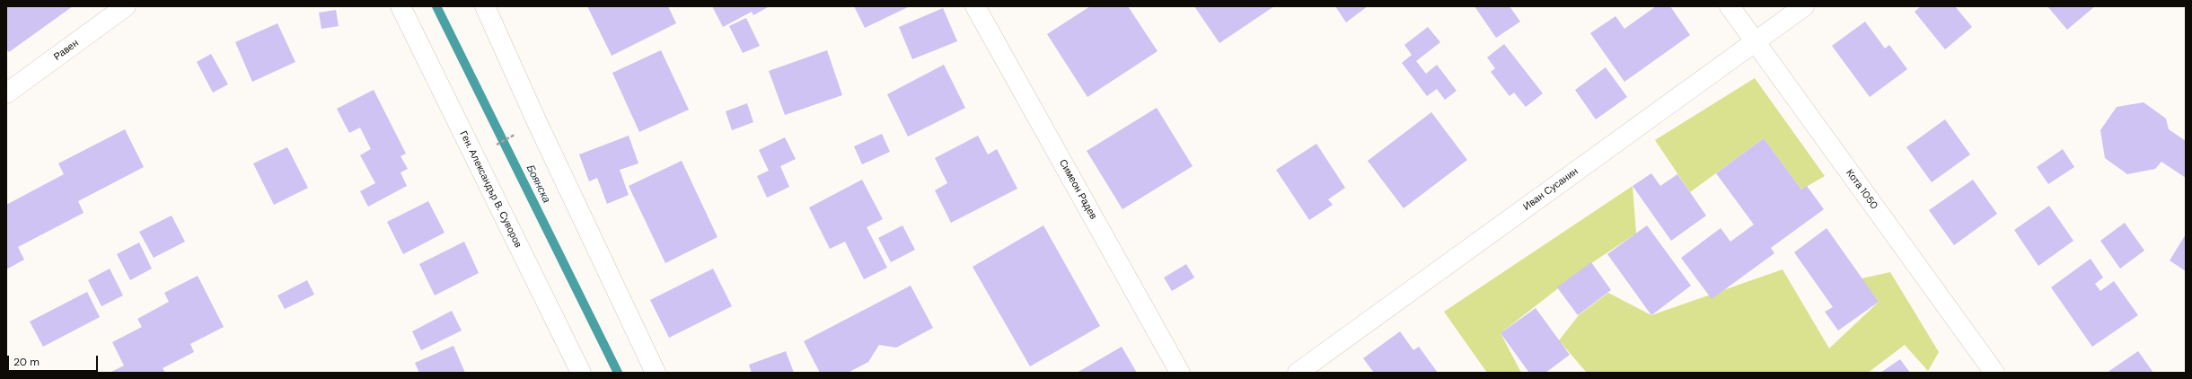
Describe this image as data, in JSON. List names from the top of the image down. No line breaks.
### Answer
{"streets":{"street":["Равен","Ген. Александър В. Суворов","Симеон Радев","Иван Сусанин","Кота 1050"]},"crossings":[["Иван Сусанин","Кота 1050"]],"water":["Боянска"],"scale_bar":"20 m"}
